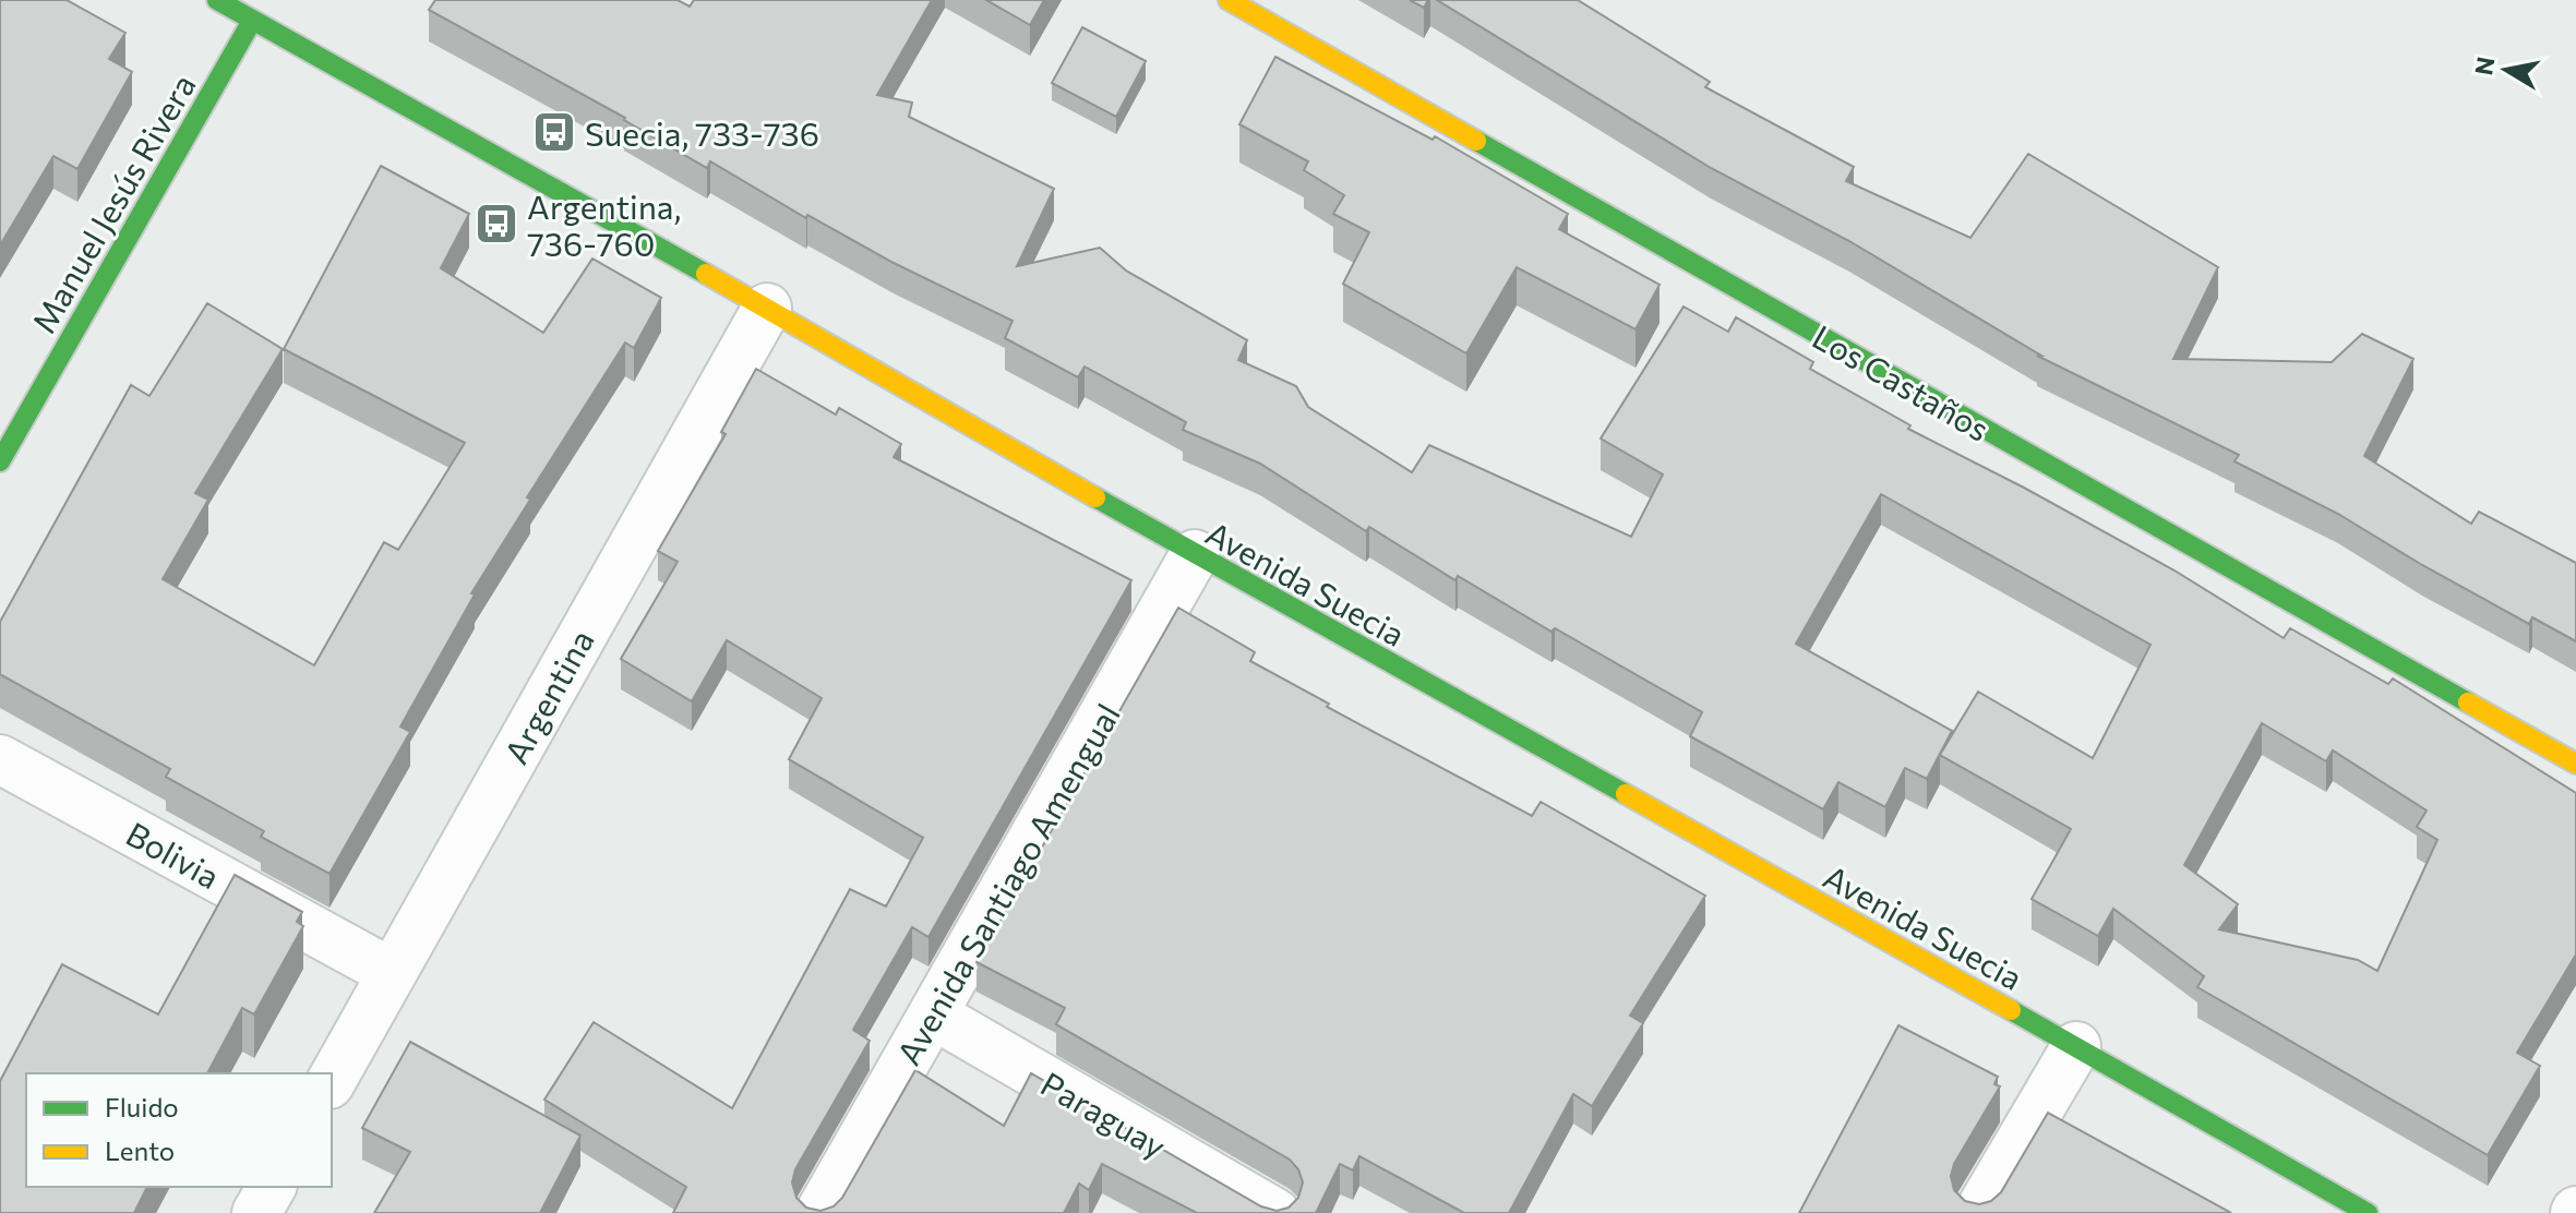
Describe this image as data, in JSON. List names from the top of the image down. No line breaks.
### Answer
{"streets":{"main road":["Manuel Jesús Rivera","Los Castaños","Avenida Suecia"],"street":["Argentina","Bolivia","Avenida Santiago Amengual","Paraguay"]},"crossings":[["Manuel Jesús Rivera","Avenida Suecia"],["Avenida Suecia","Argentina"],["Avenida Suecia","Avenida Santiago Amengual"],["Argentina","Bolivia"],["Avenida Santiago Amengual","Paraguay"]],"places":{"bus stop":["Suecia, 733-736","Argentina, 736-760"]},"legend":["Fluido","Lento"],"north":"left"}
